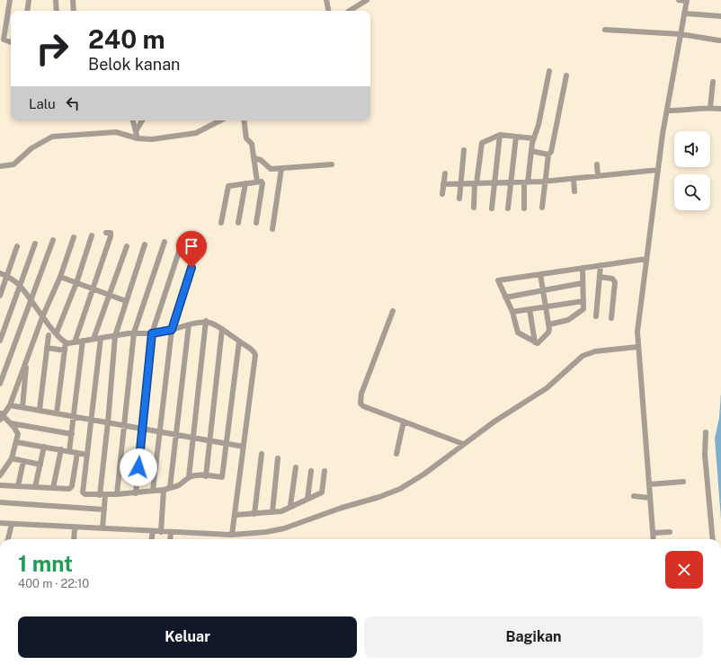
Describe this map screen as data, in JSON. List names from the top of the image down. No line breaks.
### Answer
{"page":{"turn":["240 m","Belok kanan"],"then":"Lalu","heading":["1 mnt","400 m · 22:10"],"buttons":["Keluar","Bagikan"]}}
